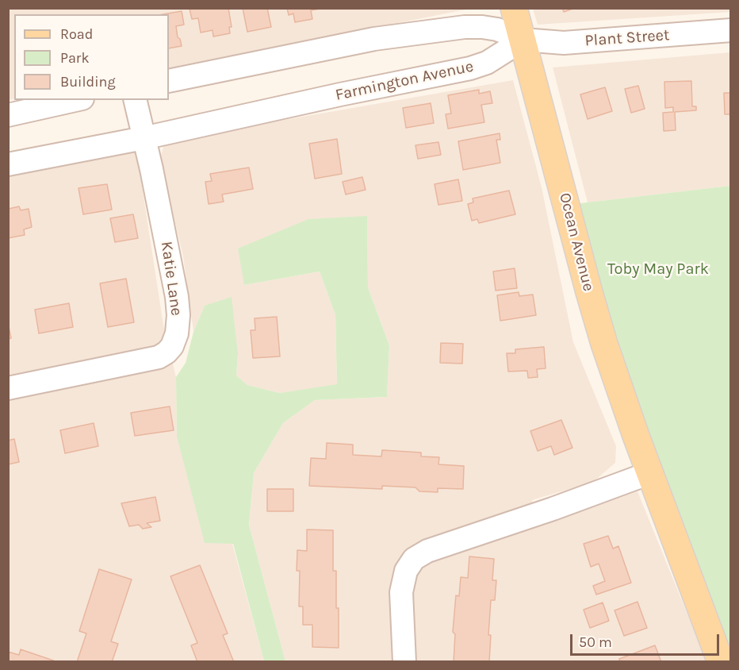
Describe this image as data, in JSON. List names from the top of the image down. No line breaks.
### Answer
{"streets":{"main road":["Ocean Avenue"],"street":["Plant Street","Farmington Avenue","Katie Lane"]},"crossings":[["Plant Street","Farmington Avenue"],["Plant Street","Ocean Avenue"],["Farmington Avenue","Ocean Avenue"],["Farmington Avenue","Katie Lane"]],"parks":["Toby May Park"],"legend":["Road","Park","Building"],"scale_bar":"50 m"}
